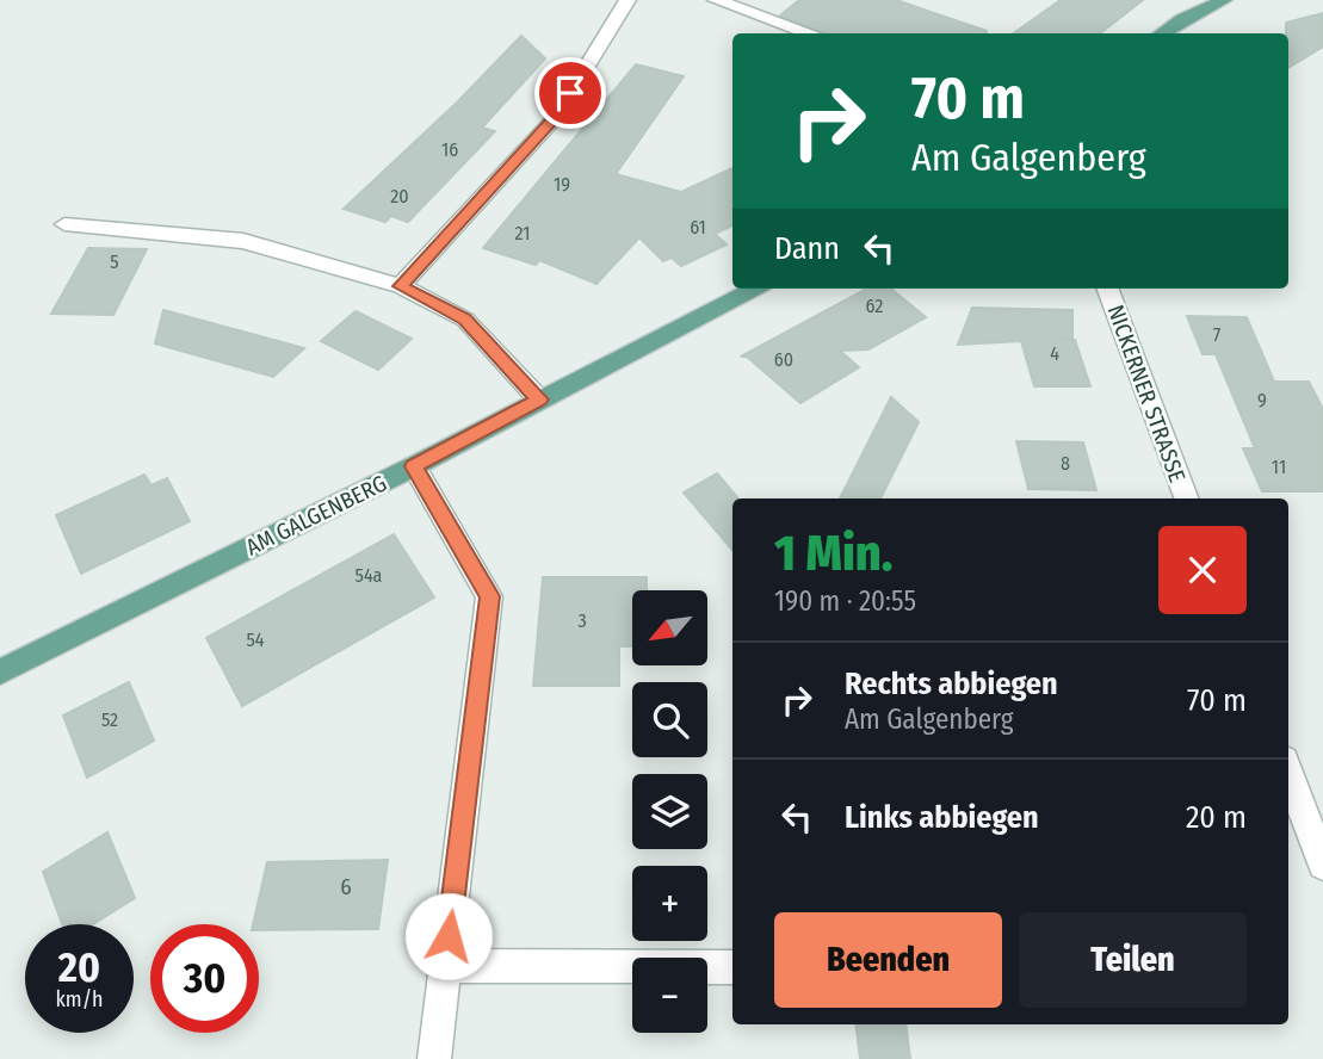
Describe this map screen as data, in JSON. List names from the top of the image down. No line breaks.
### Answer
{"streets":{"main road":["AM GALGENBERG"],"street":["NICKERNER STRASSE"]},"house_numbers":["16","19","20","61","21","5","62","7","4","60","9","8","11","54a","3","54","52","6"],"north":"bottom left","page":{"turn":["70 m","Am Galgenberg"],"then":"Dann","heading":["1 Min.","190 m · 20:55"],"map_buttons":["+","−"],"list":[{"name":"Rechts abbiegen","note":"Am Galgenberg","value":"70 m"},{"name":"Links abbiegen","value":"20 m"}],"buttons":["Beenden","Teilen"],"speed":"20 km/h","limit":"30"}}
